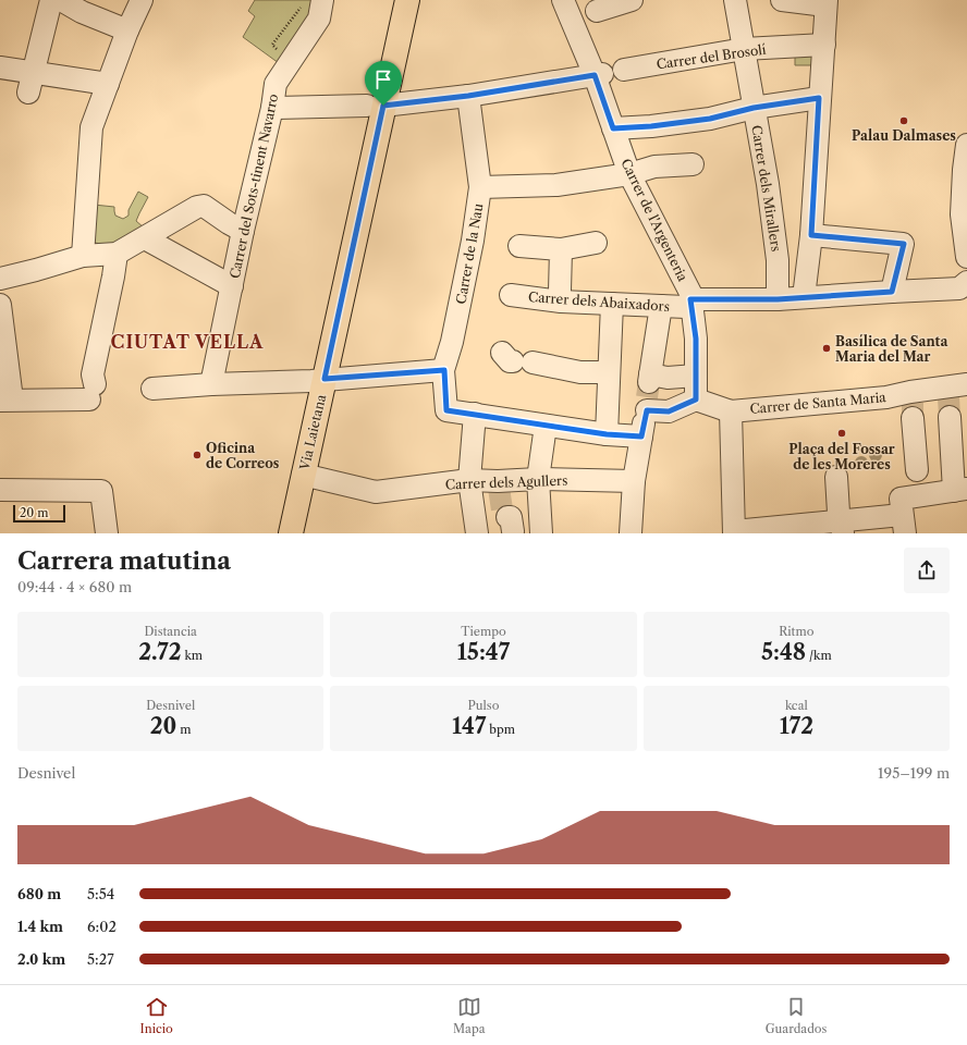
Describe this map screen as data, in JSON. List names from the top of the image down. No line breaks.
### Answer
{"streets":{"main road":["Via Laietana"],"street":["Carrer del Brosolí","Carrer del Sots-tinent Navarro","Carrer dels Mirallers","Carrer de l'Argenteria","Carrer de la Nau","Carrer dels Abaixadors","Carrer de Santa Maria","Carrer dels Agullers"]},"crossings":[["Carrer del Brosolí","Carrer dels Mirallers"],["Carrer dels Mirallers","Carrer dels Abaixadors"],["Carrer de l'Argenteria","Carrer dels Abaixadors"],["Via Laietana","Carrer dels Agullers"]],"districts":["CIUTAT VELLA"],"places":["Palau Dalmases","Basílica de Santa Maria del Mar","Plaça del Fossar de les Moreres","Oficina de Correos"],"scale_bar":"20 m","page":{"scale":"20 m","heading":["Carrera matutina","09:44 · 4 × 680 m"],"stats":[["Distancia","2.72 km"],["Tiempo","15:47"],["Ritmo","5:48 /km"],["Desnivel","20 m"],["Pulso","147 bpm"],["kcal","172"]],"chart":["Desnivel","195–199 m"],"list":[{"name":"680 m","note":"5:54"},{"name":"1.4 km","note":"6:02"},{"name":"2.0 km","note":"5:27"}],"tabs":["Inicio","Mapa","Guardados"]}}
